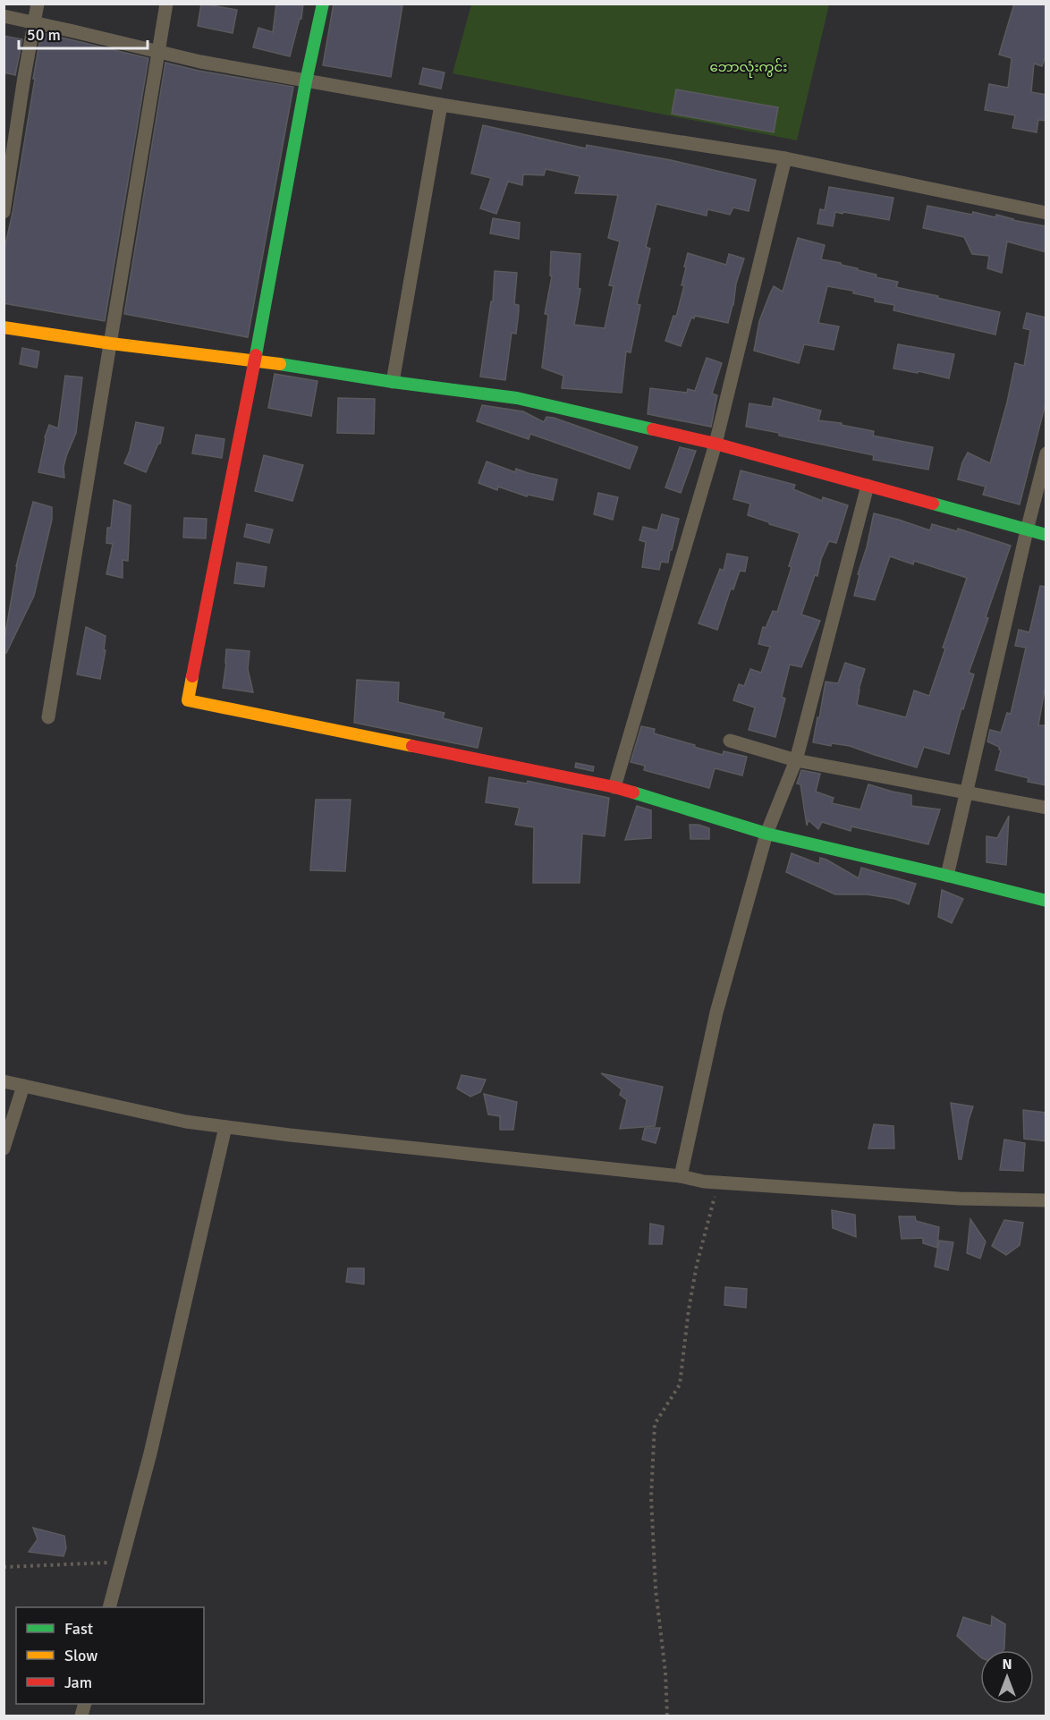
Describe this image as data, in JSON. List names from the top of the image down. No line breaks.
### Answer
{"parks":["ဘောလုံးကွင်း"],"legend":["Fast","Slow","Jam"],"scale_bar":"50 m","north":"top"}
